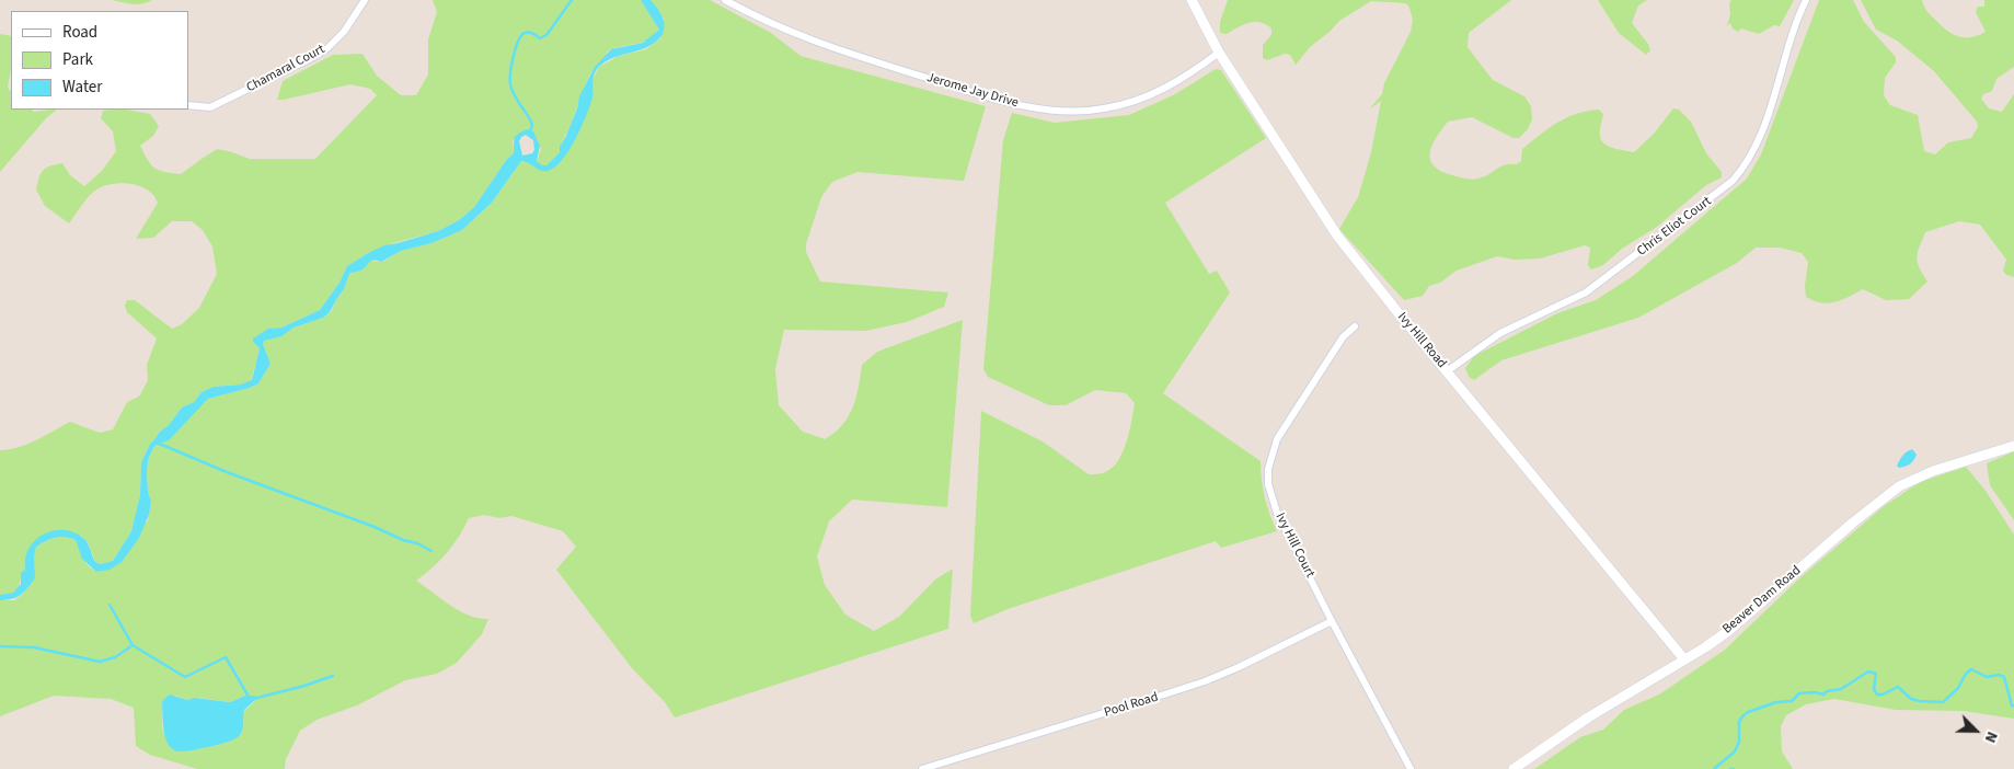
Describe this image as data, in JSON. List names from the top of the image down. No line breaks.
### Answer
{"streets":{"street":["Chamaral Court","Jerome Jay Drive","Chris Eliot Court","Ivy Hill Road","Ivy Hill Court","Beaver Dam Road","Pool Road"]},"crossings":[["Jerome Jay Drive","Ivy Hill Road"],["Chris Eliot Court","Ivy Hill Road"],["Ivy Hill Road","Beaver Dam Road"],["Ivy Hill Court","Pool Road"]],"legend":["Road","Park","Water"],"north":"bottom right"}
